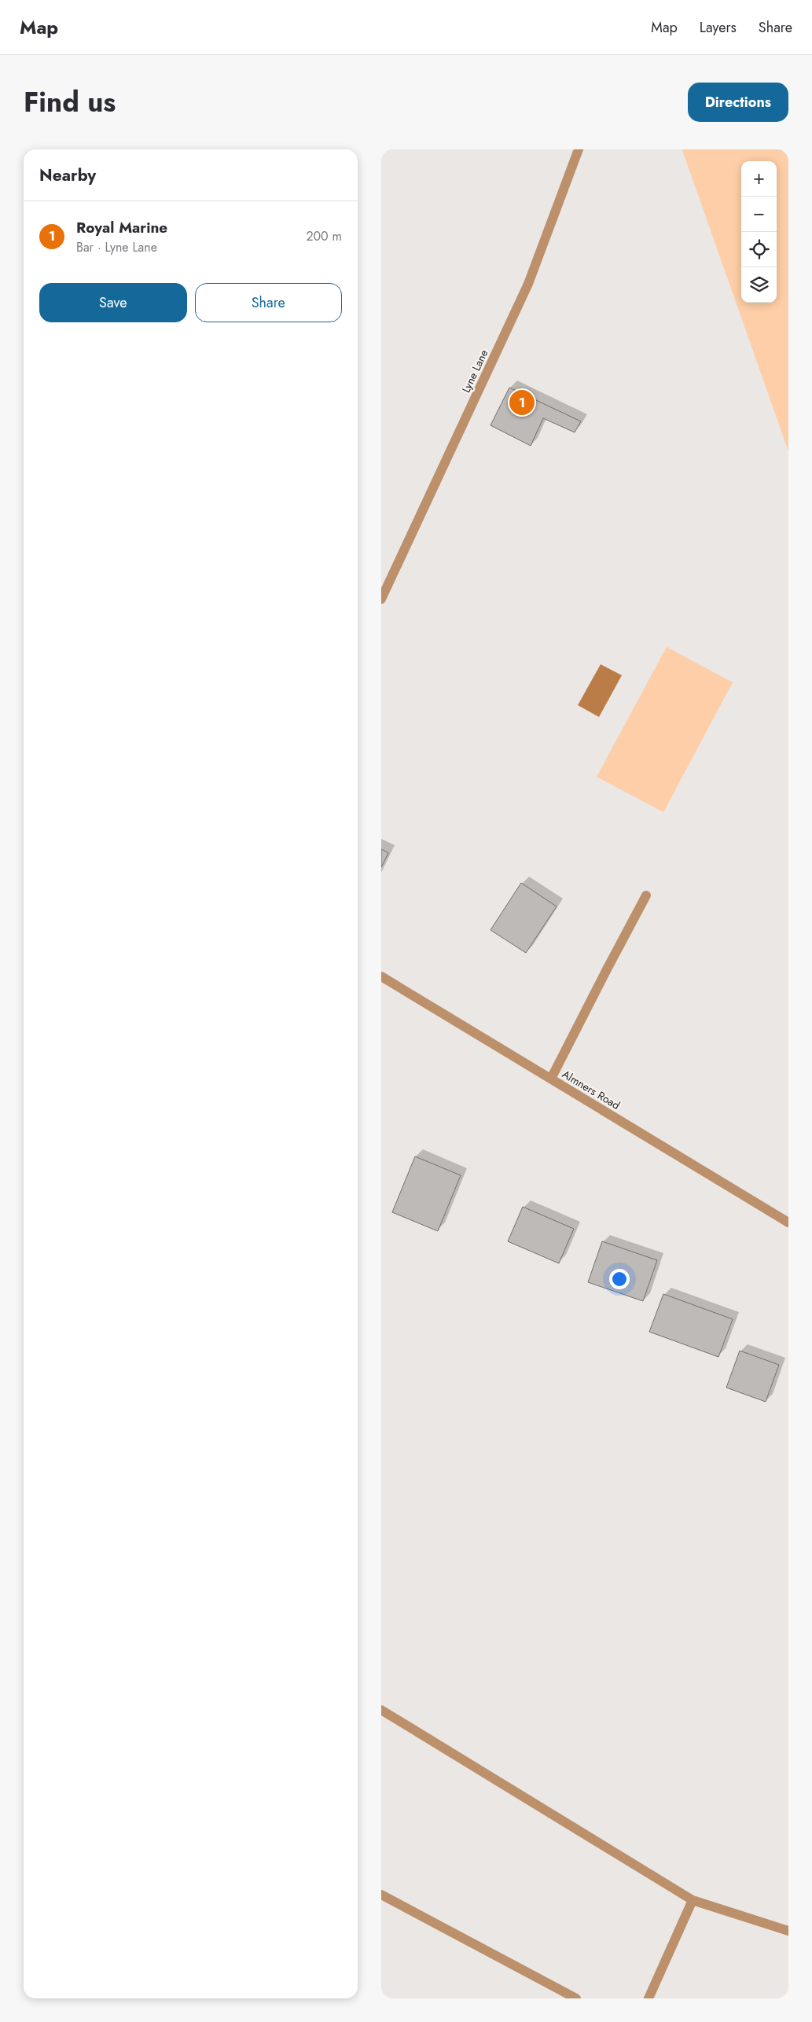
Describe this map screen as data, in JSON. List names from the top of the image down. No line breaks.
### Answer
{"streets":{"street":["Lyne Lane","Almners Road"]},"page":{"header":"Map","nav":["Map","Layers","Share"],"title":"Find us","buttons":["Directions",["Save","Share"]],"heading":"Nearby","map_buttons":["+","−"],"list":[{"mark":"1","name":"Royal Marine","note":"Bar · Lyne Lane","value":"200 m"}],"pins":"1"}}
